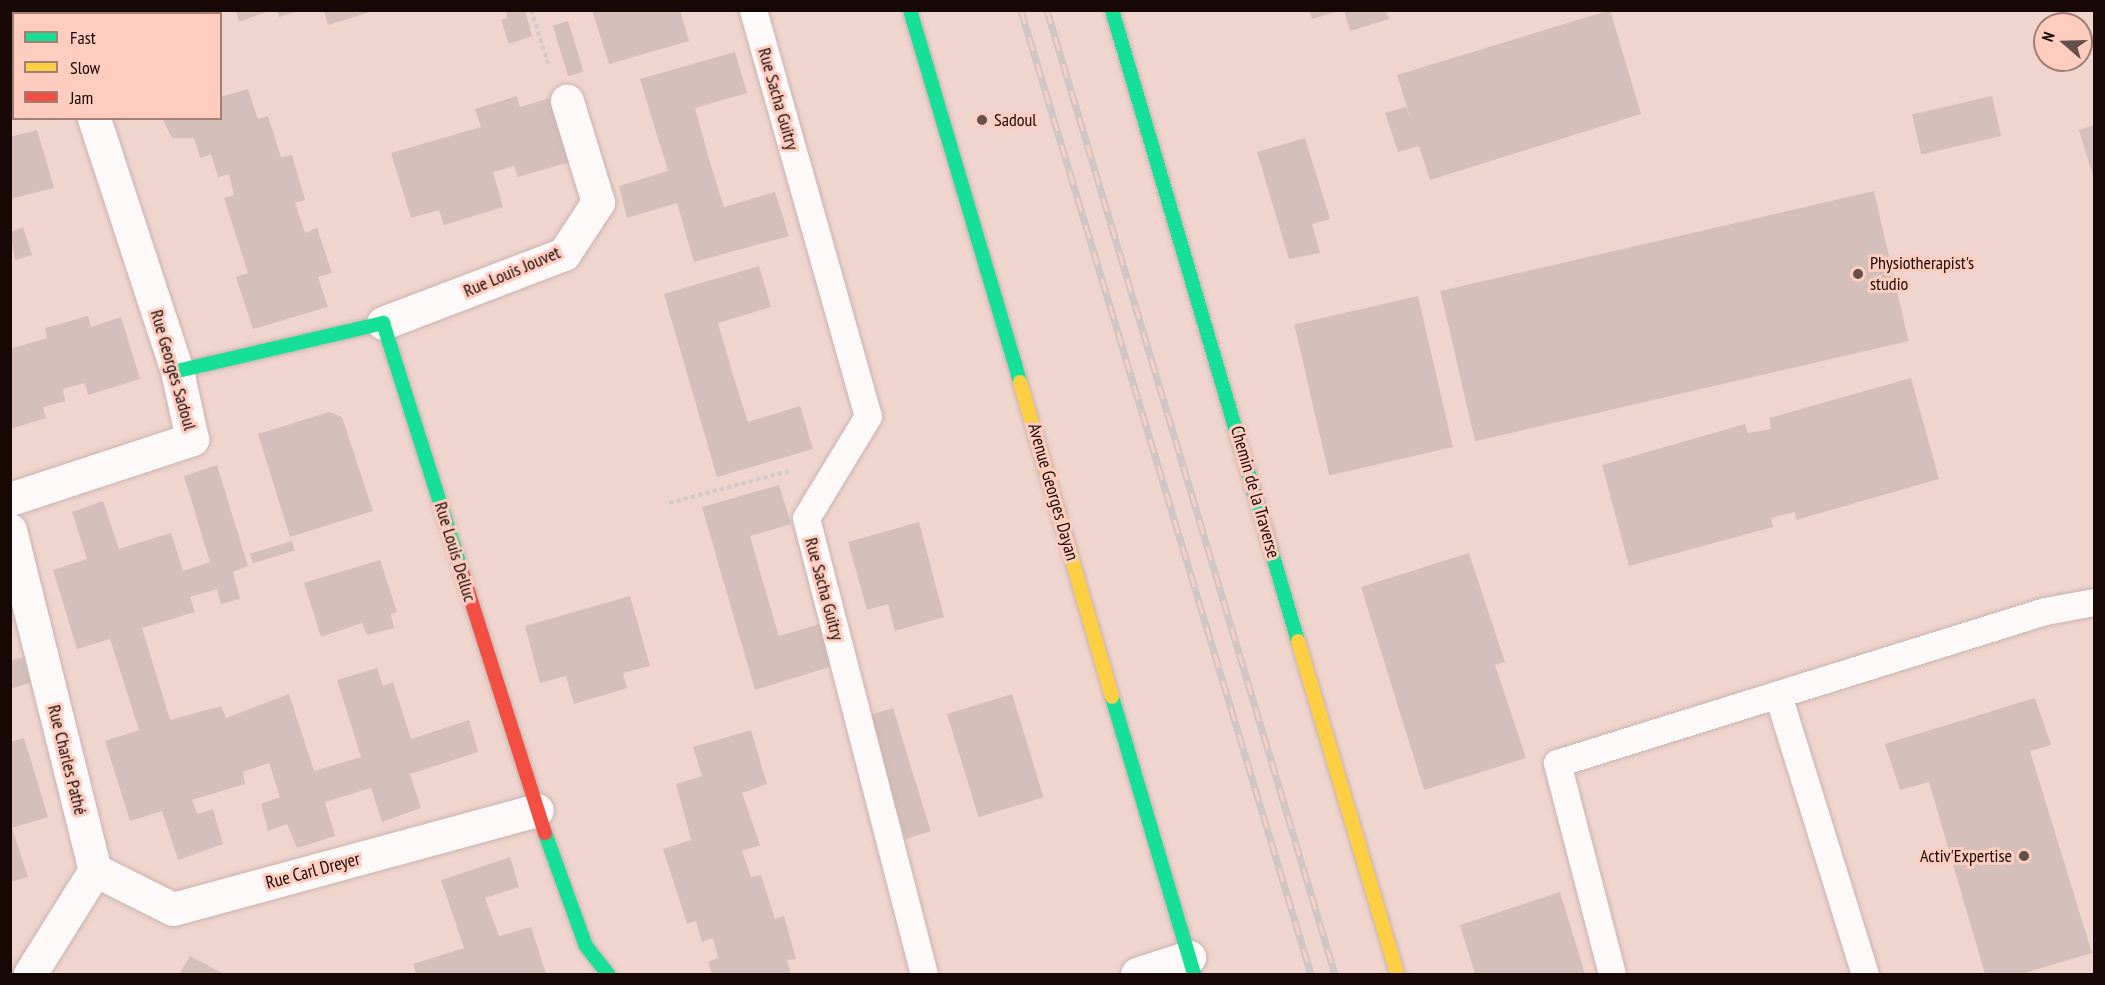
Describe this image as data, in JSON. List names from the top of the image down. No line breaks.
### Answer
{"streets":{"street":["Rue Louis Jouvet","Rue Georges Sadoul","Avenue Georges Dayan","Chemin de la Traverse","Rue Louis Delluc","Rue Charles Pathé","Rue Carl Dreyer"],"lane":["Rue Sacha Guitry"]},"crossings":[["Rue Louis Jouvet","Rue Louis Delluc"],["Rue Louis Delluc","Rue Carl Dreyer"],["Rue Charles Pathé","Rue Carl Dreyer"]],"places":["Sadoul","Physiotherapist's studio","Activ'Expertise"],"legend":["Fast","Slow","Jam"],"north":"left"}
